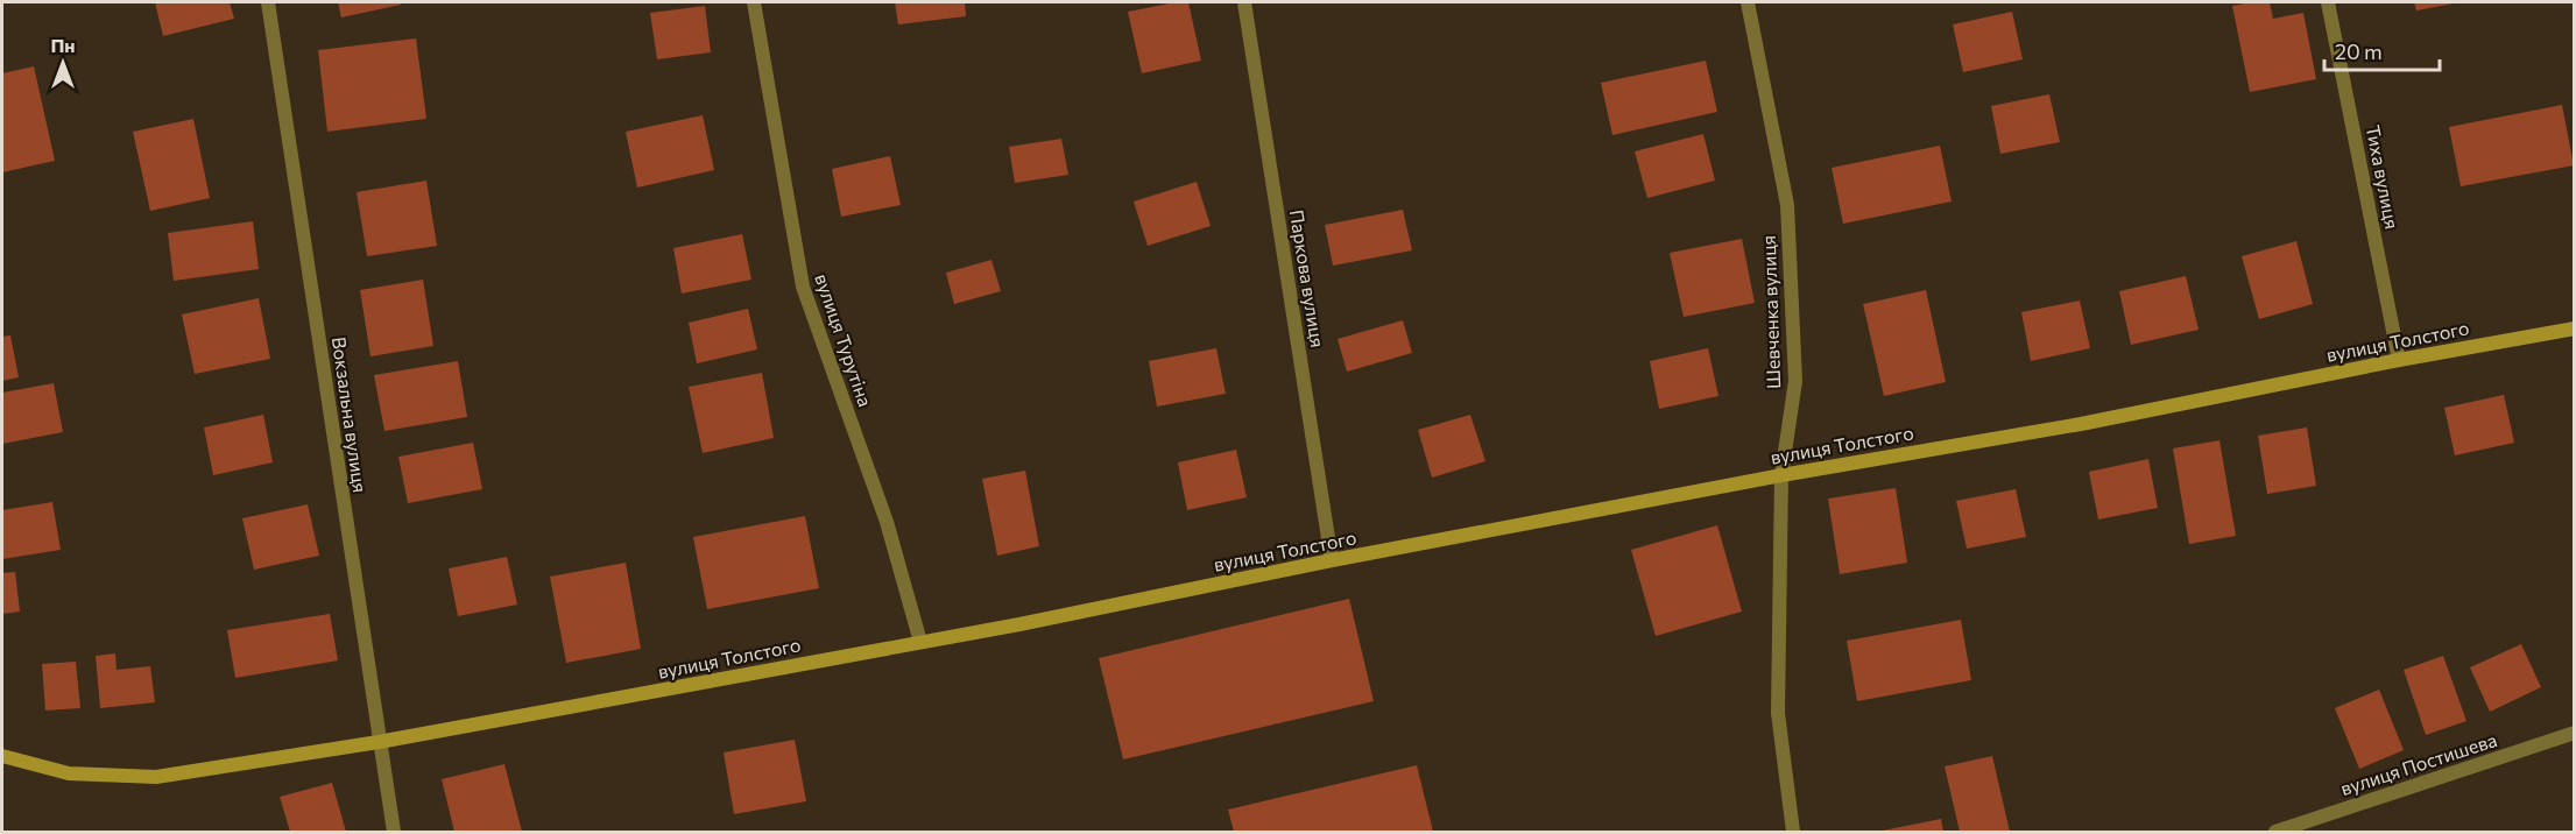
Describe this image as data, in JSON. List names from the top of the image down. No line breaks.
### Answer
{"streets":{"street":["Тиха вулиця","Паркова вулиця","Шевченка вулиця","вулиця Турутіна","вулиця Толстого","Вокзальна вулиця","вулиця Постишева"]},"crossings":[["Тиха вулиця","вулиця Толстого"],["Паркова вулиця","вулиця Толстого"],["Шевченка вулиця","вулиця Толстого"],["вулиця Турутіна","вулиця Толстого"],["вулиця Толстого","Вокзальна вулиця"]],"scale_bar":"20 m","north":"top"}
